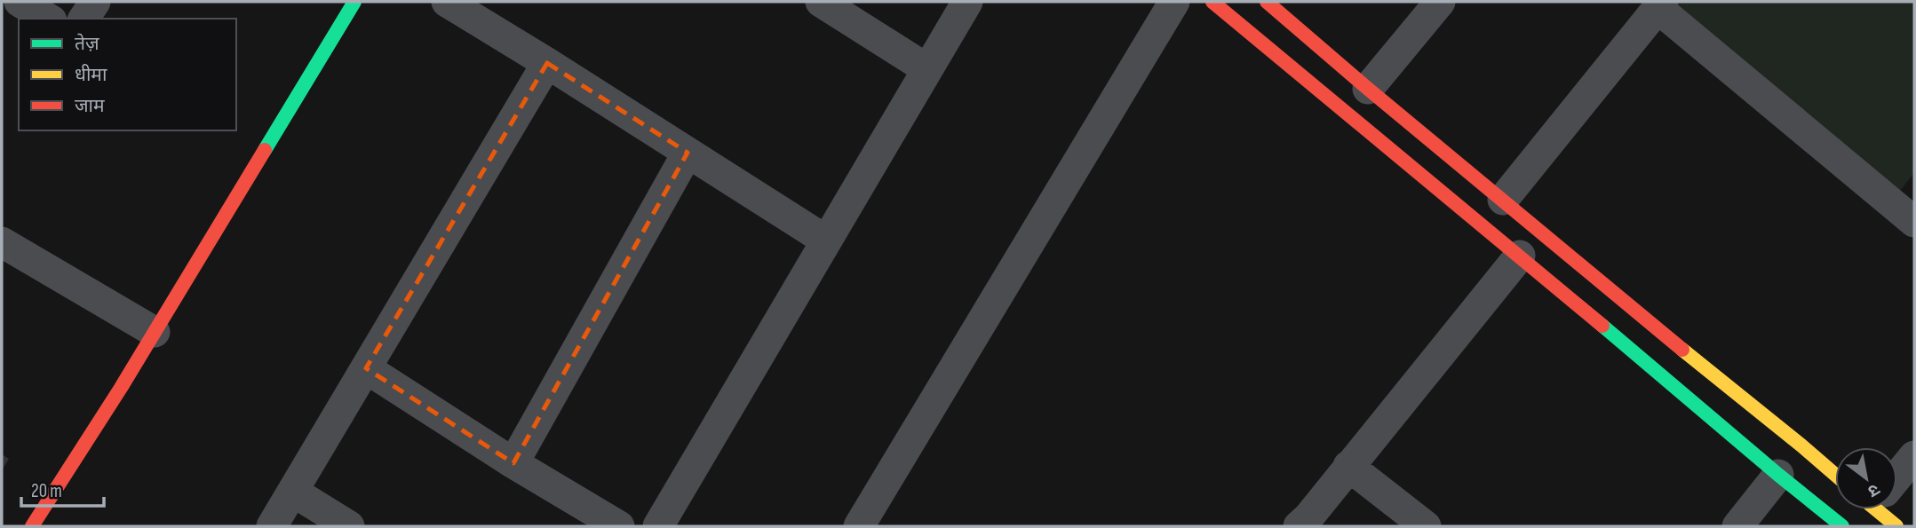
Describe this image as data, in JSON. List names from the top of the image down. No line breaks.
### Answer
{"legend":["तेज़","धीमा","जाम"],"scale_bar":"20 m","north":"bottom right"}
